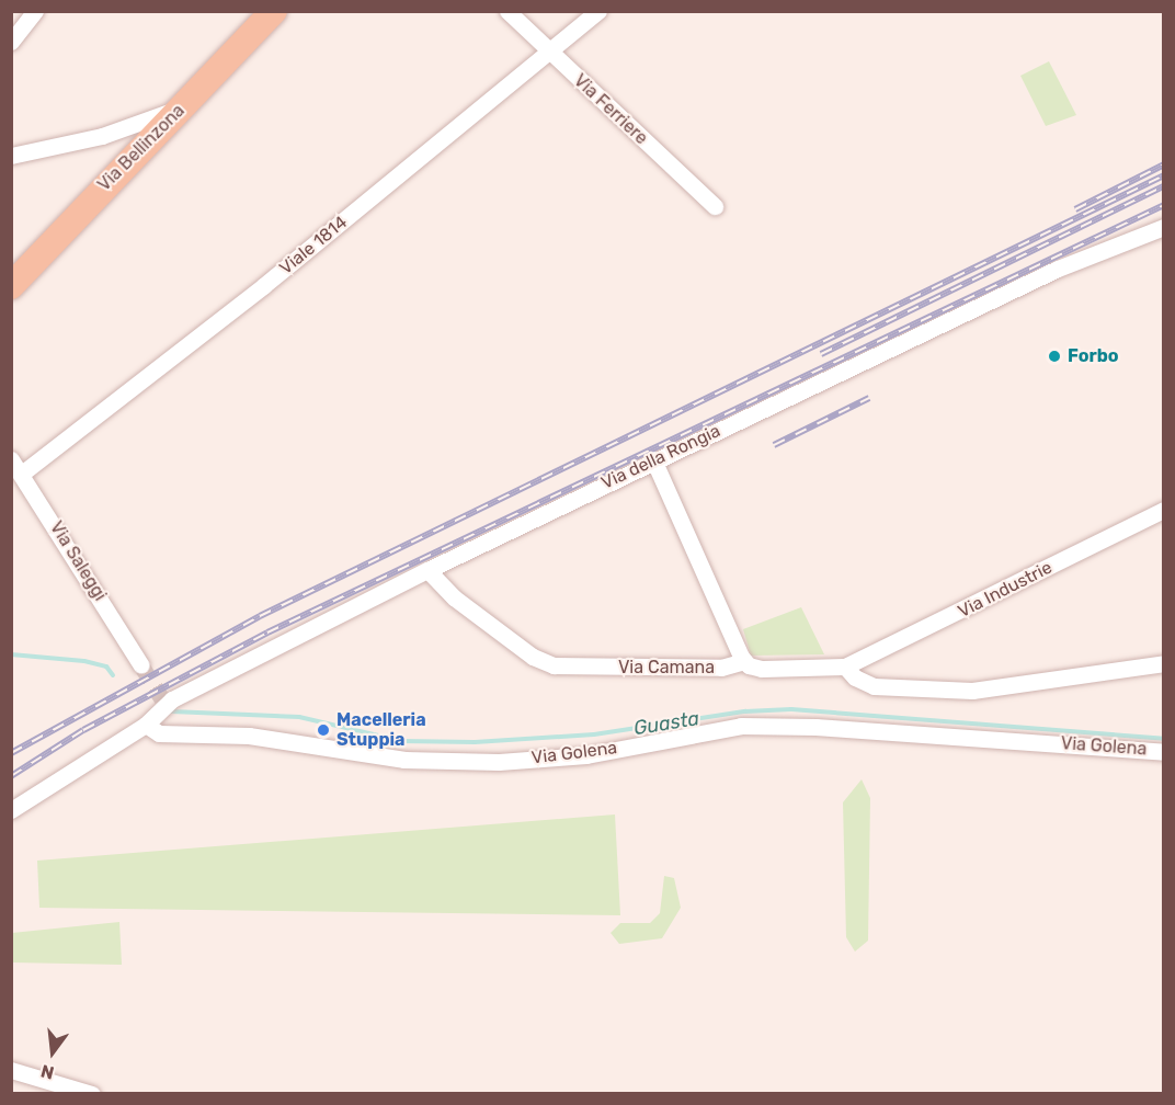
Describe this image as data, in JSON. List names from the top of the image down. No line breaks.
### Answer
{"streets":{"main road":["Via Bellinzona"],"street":["Via Ferriere","Viale 1814","Via della Rongia","Via Saleggi","Via Industrie","Via Camana","Via Golena"]},"crossings":[["Via Ferriere","Viale 1814"],["Viale 1814","Via Saleggi"],["Via della Rongia","Via Camana"],["Via della Rongia","Via Golena"],["Via Industrie","Via Camana"]],"water":["Guasta"],"places":["Forbo","Macelleria Stuppia"],"north":"bottom"}
